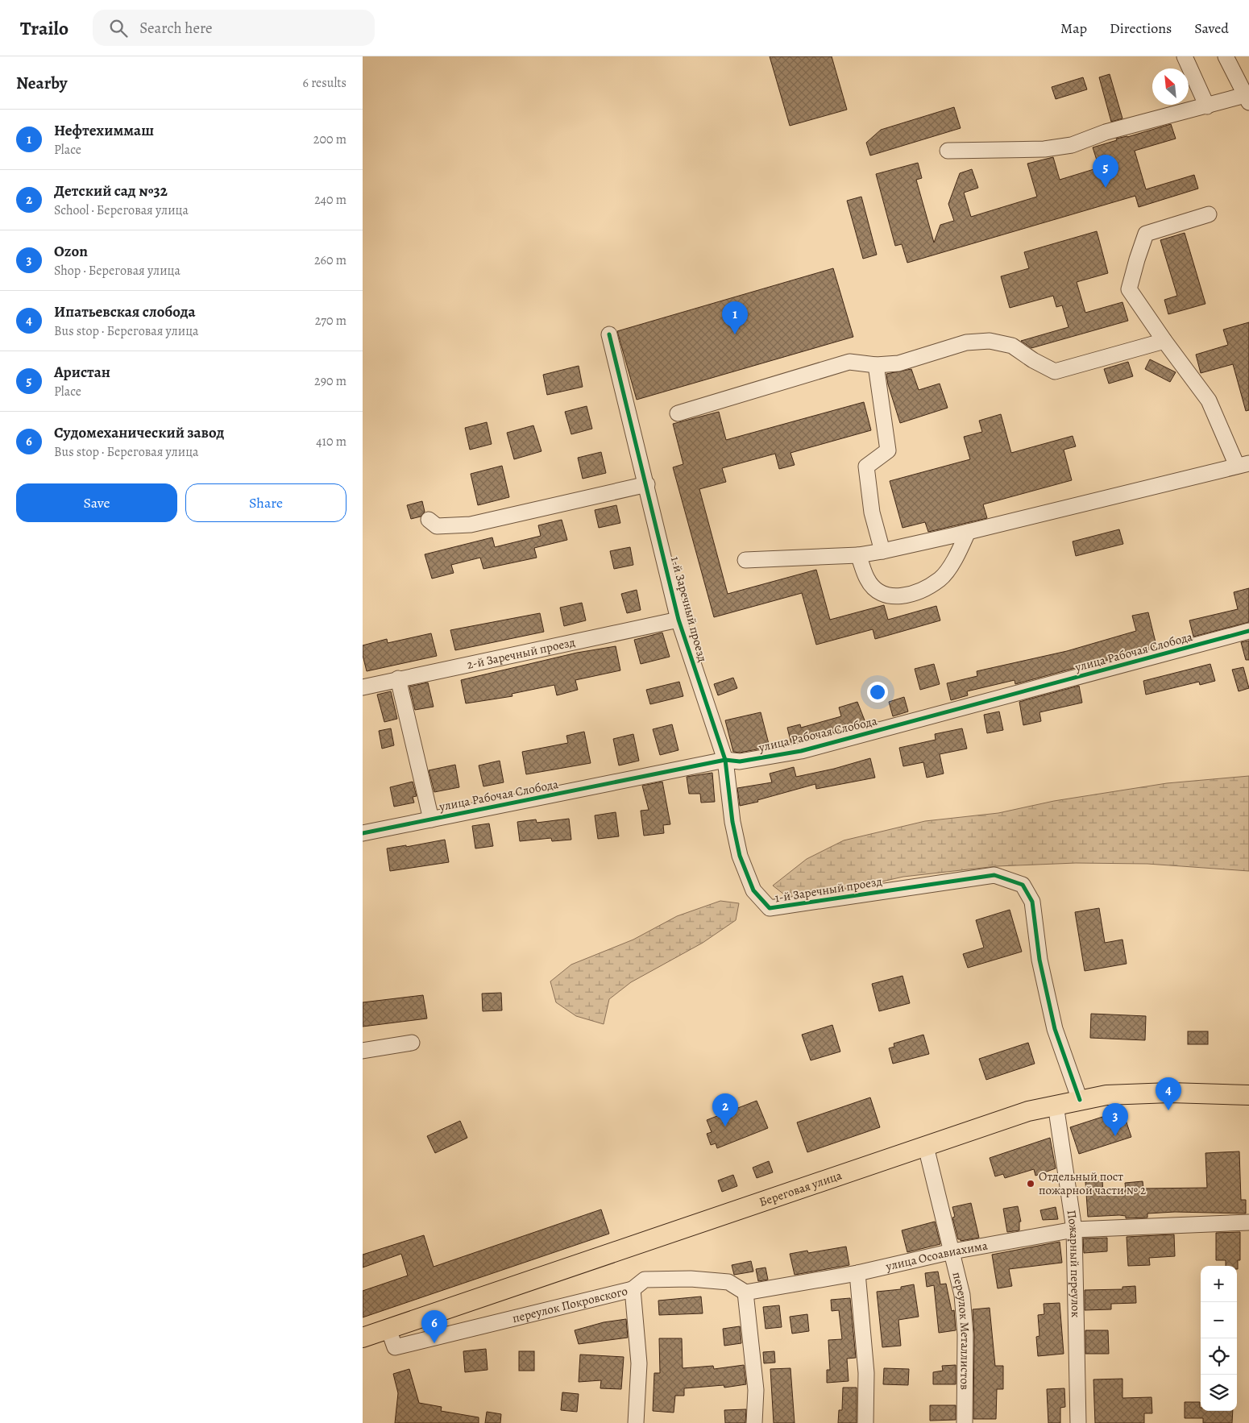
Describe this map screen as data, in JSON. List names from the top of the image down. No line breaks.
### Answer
{"streets":{"main road":["Береговая улица"],"street":["1-й Заречный проезд","улица Рабочая Слобода","2-й Заречный проезд","улица Осоавиахима","Пожарный переулок","переулок Покровского","переулок Металлистов"]},"crossings":[["1-й Заречный проезд","улица Рабочая Слобода"],["1-й Заречный проезд","2-й Заречный проезд"],["1-й Заречный проезд","Береговая улица"],["Береговая улица","Пожарный переулок"],["Береговая улица","переулок Покровского"],["Береговая улица","переулок Металлистов"],["улица Осоавиахима","Пожарный переулок"],["улица Осоавиахима","переулок Металлистов"]],"places":["Отдельный пост пожарной части № 2"],"north":"top left","page":{"header":"Trailo","search":"Search here","nav":["Map","Directions","Saved"],"heading":["Nearby","6 results"],"list":[{"mark":"1","name":"Нефтехиммаш","note":"Place","value":"200 m"},{"mark":"2","name":"Детский сад №32","note":"School · Береговая улица","value":"240 m"},{"mark":"3","name":"Ozon","note":"Shop · Береговая улица","value":"260 m"},{"mark":"4","name":"Ипатьевская слобода","note":"Bus stop · Береговая улица","value":"270 m"},{"mark":"5","name":"Аристан","note":"Place","value":"290 m"},{"mark":"6","name":"Судомеханический завод","note":"Bus stop · Береговая улица","value":"410 m"}],"pins":["5","1","4","2","3","6"],"buttons":["Save","Share"],"map_buttons":["+","−"]}}
